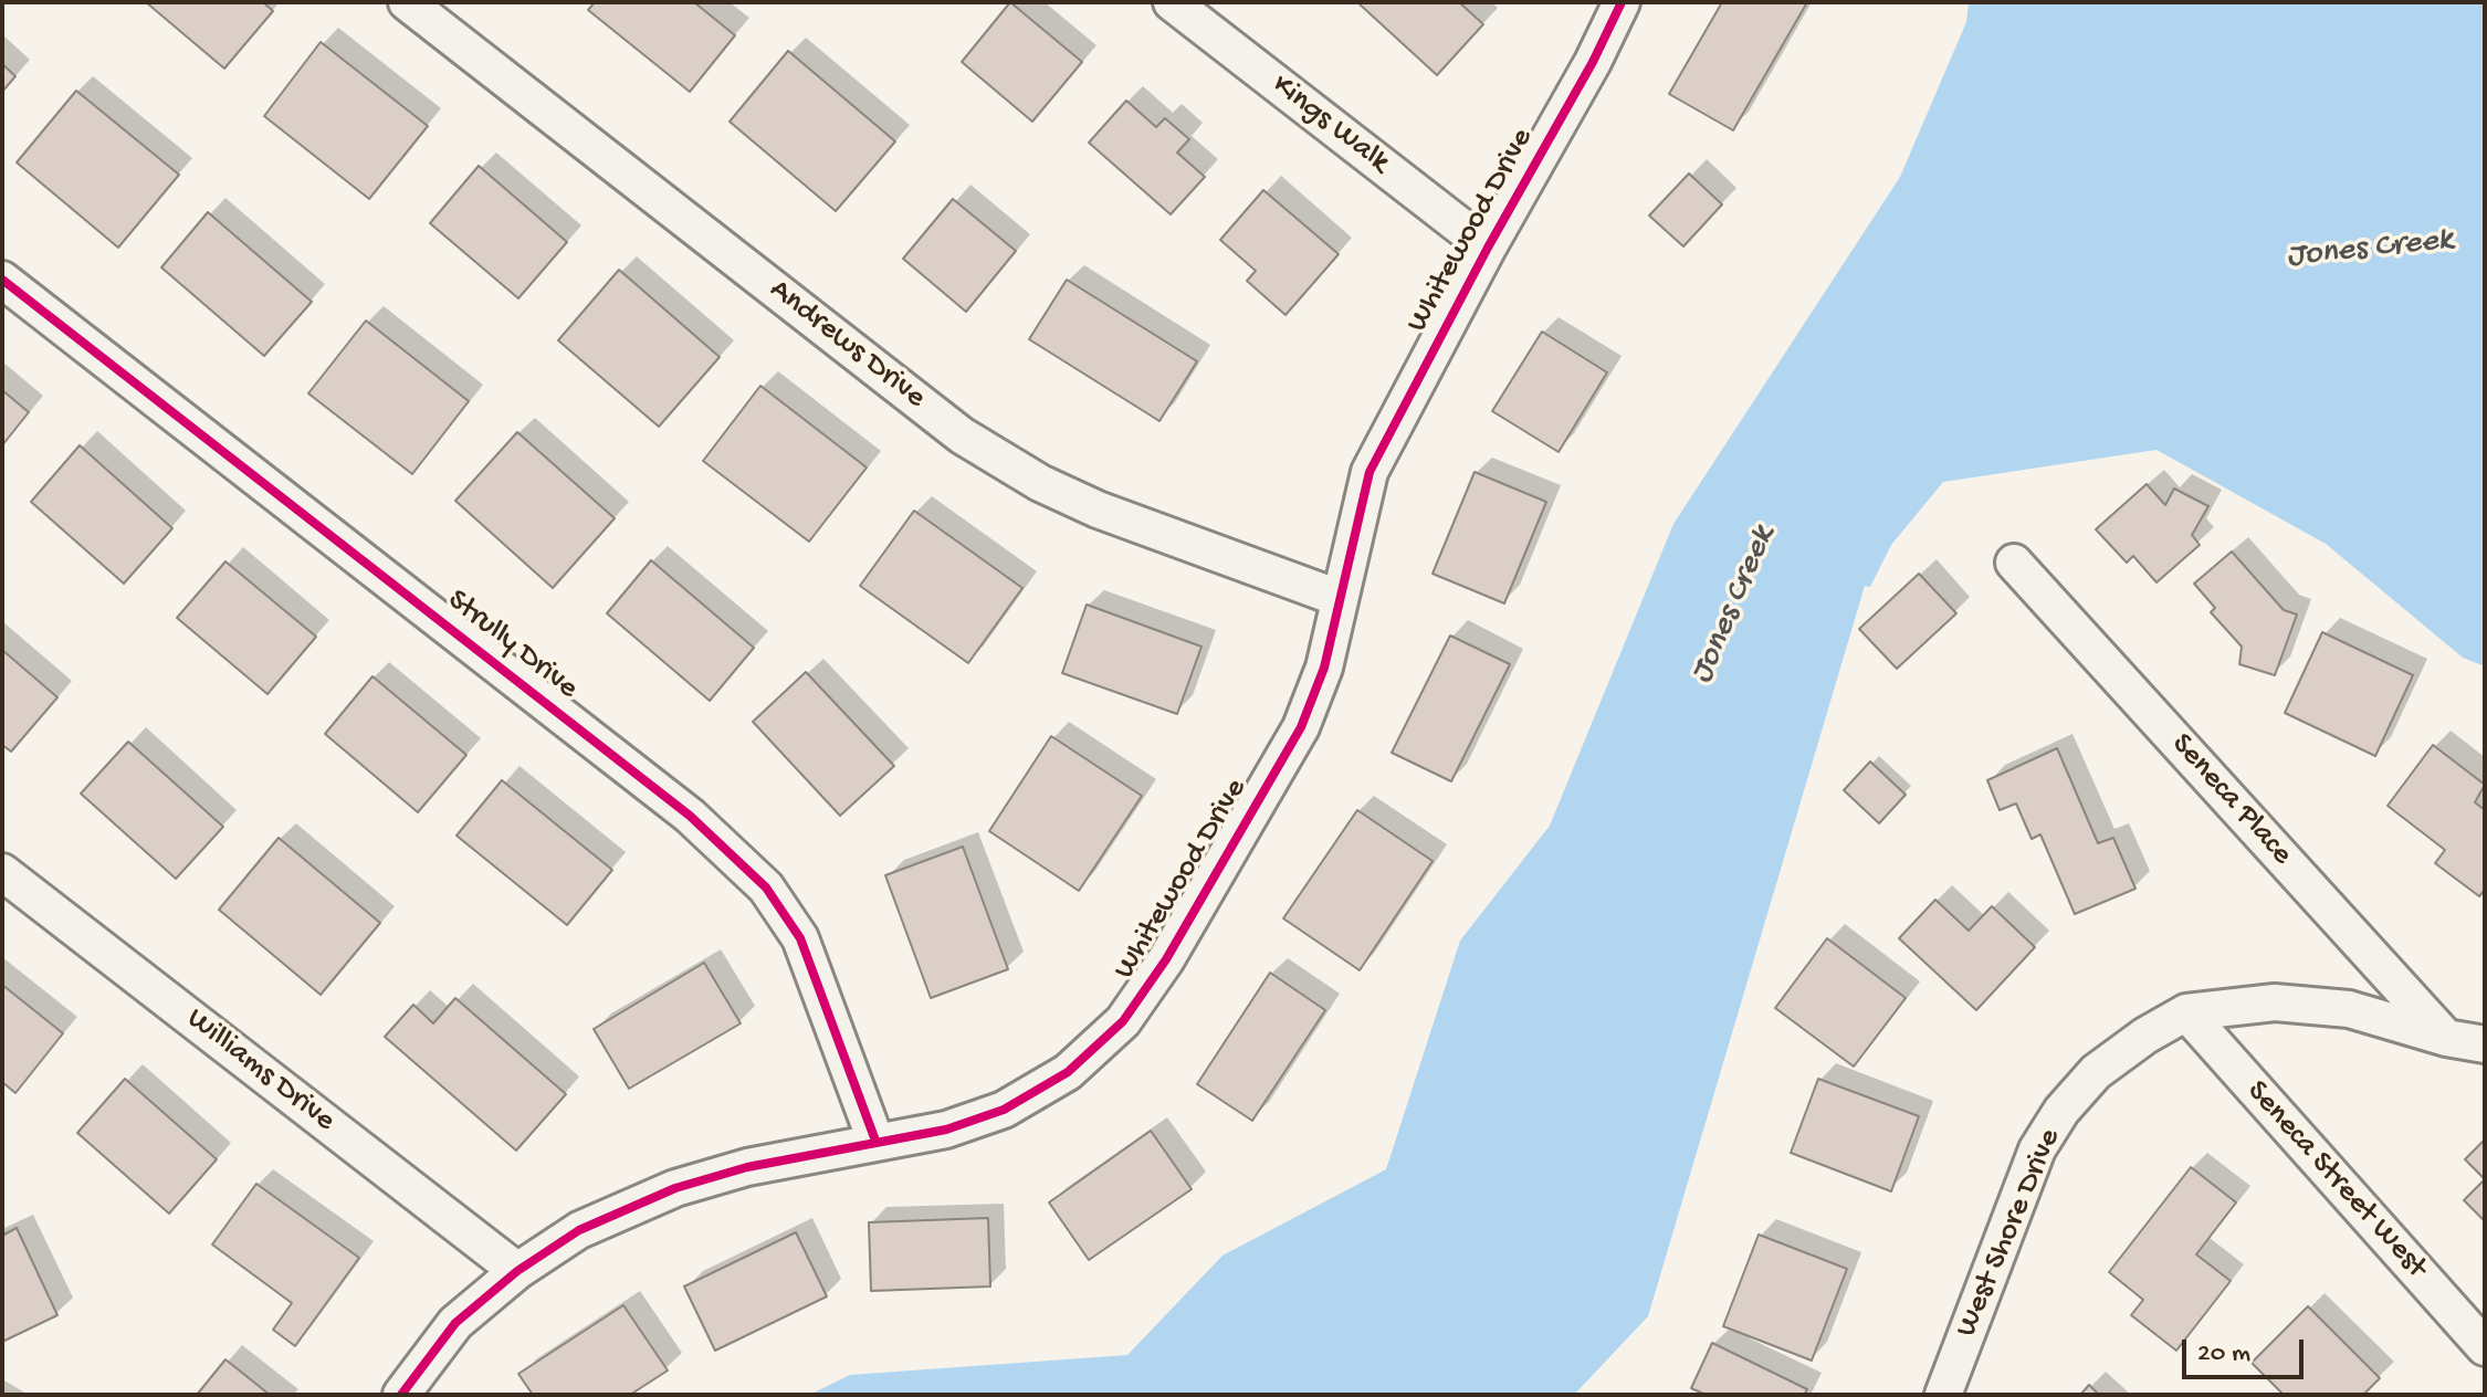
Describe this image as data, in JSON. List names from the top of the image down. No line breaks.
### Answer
{"streets":{"street":["Kings Walk","Whitewood Drive","Andrews Drive","Strully Drive","Seneca Place","Williams Drive","Seneca Street West","West Shore Drive"]},"crossings":[["Kings Walk","Whitewood Drive"],["Whitewood Drive","Andrews Drive"],["Whitewood Drive","Strully Drive"],["Whitewood Drive","Williams Drive"],["Seneca Place","West Shore Drive"],["Seneca Street West","West Shore Drive"]],"water":["Jones Creek"],"scale_bar":"20 m"}
